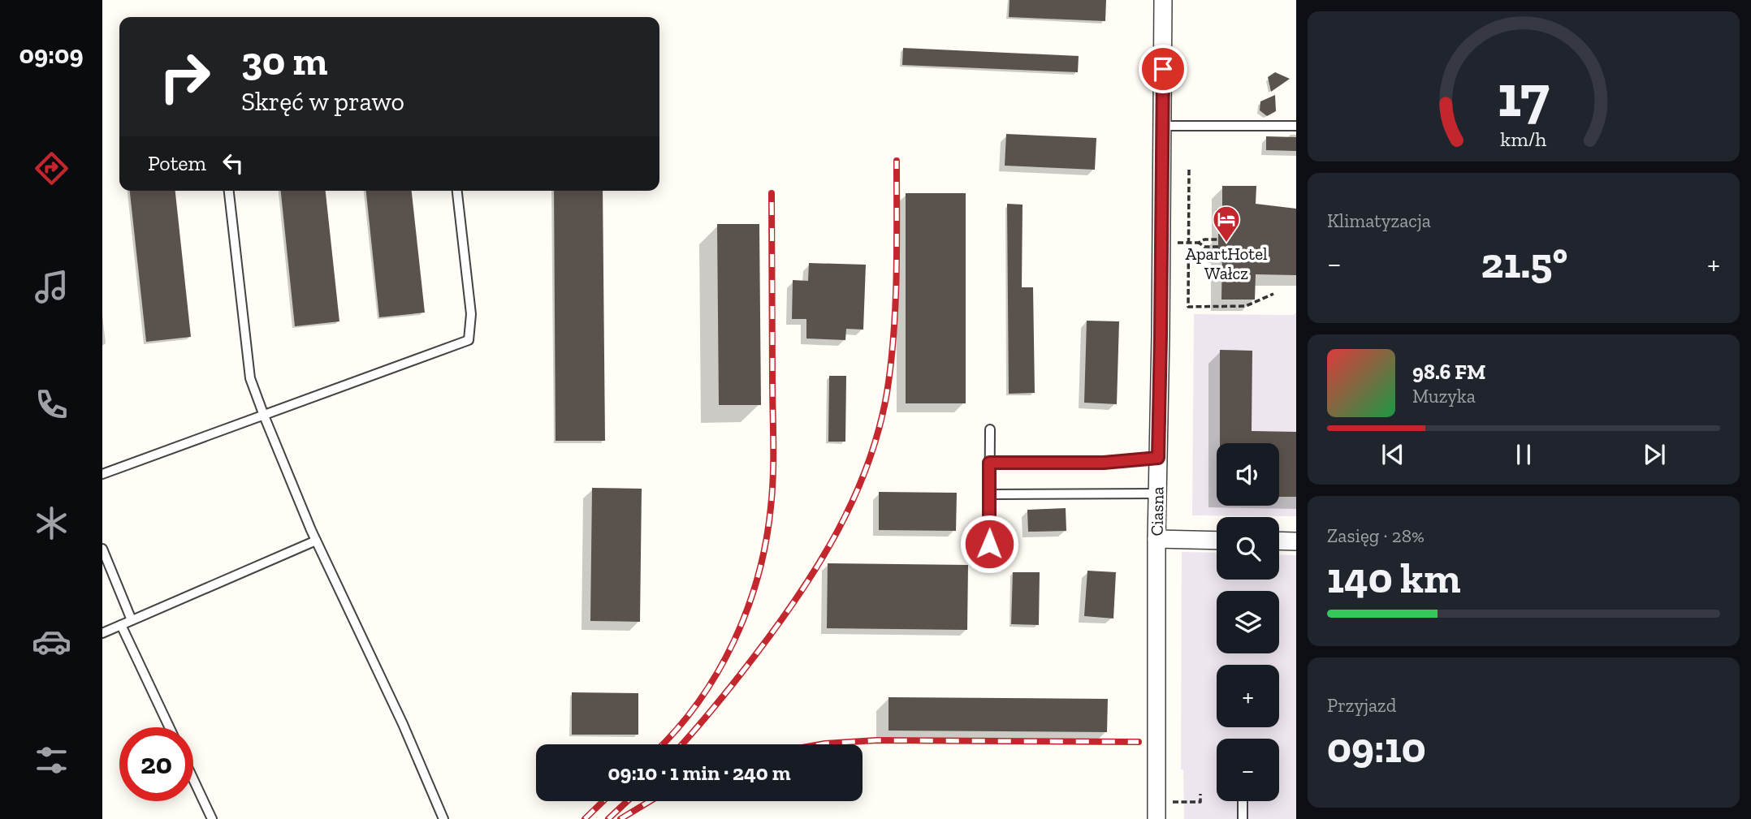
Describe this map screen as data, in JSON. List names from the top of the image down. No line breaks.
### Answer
{"streets":{"street":["Ciasna"]},"places":{"hotel":["ApartHotel Wałcz"]},"page":{"tabs":"09:09","turn":["30 m","Skręć w prawo"],"then":"Potem","tile":["Klimatyzacja",["Zasięg · 28%","140 km"],["Przyjazd","09:10"]],"heat":["−","21.5°","+"],"song":["98.6 FM","Muzyka"],"map_buttons":["+","−"],"limit":"20","trip":"09:10 · 1 min · 240 m","gauge":["17","km/h"]}}
